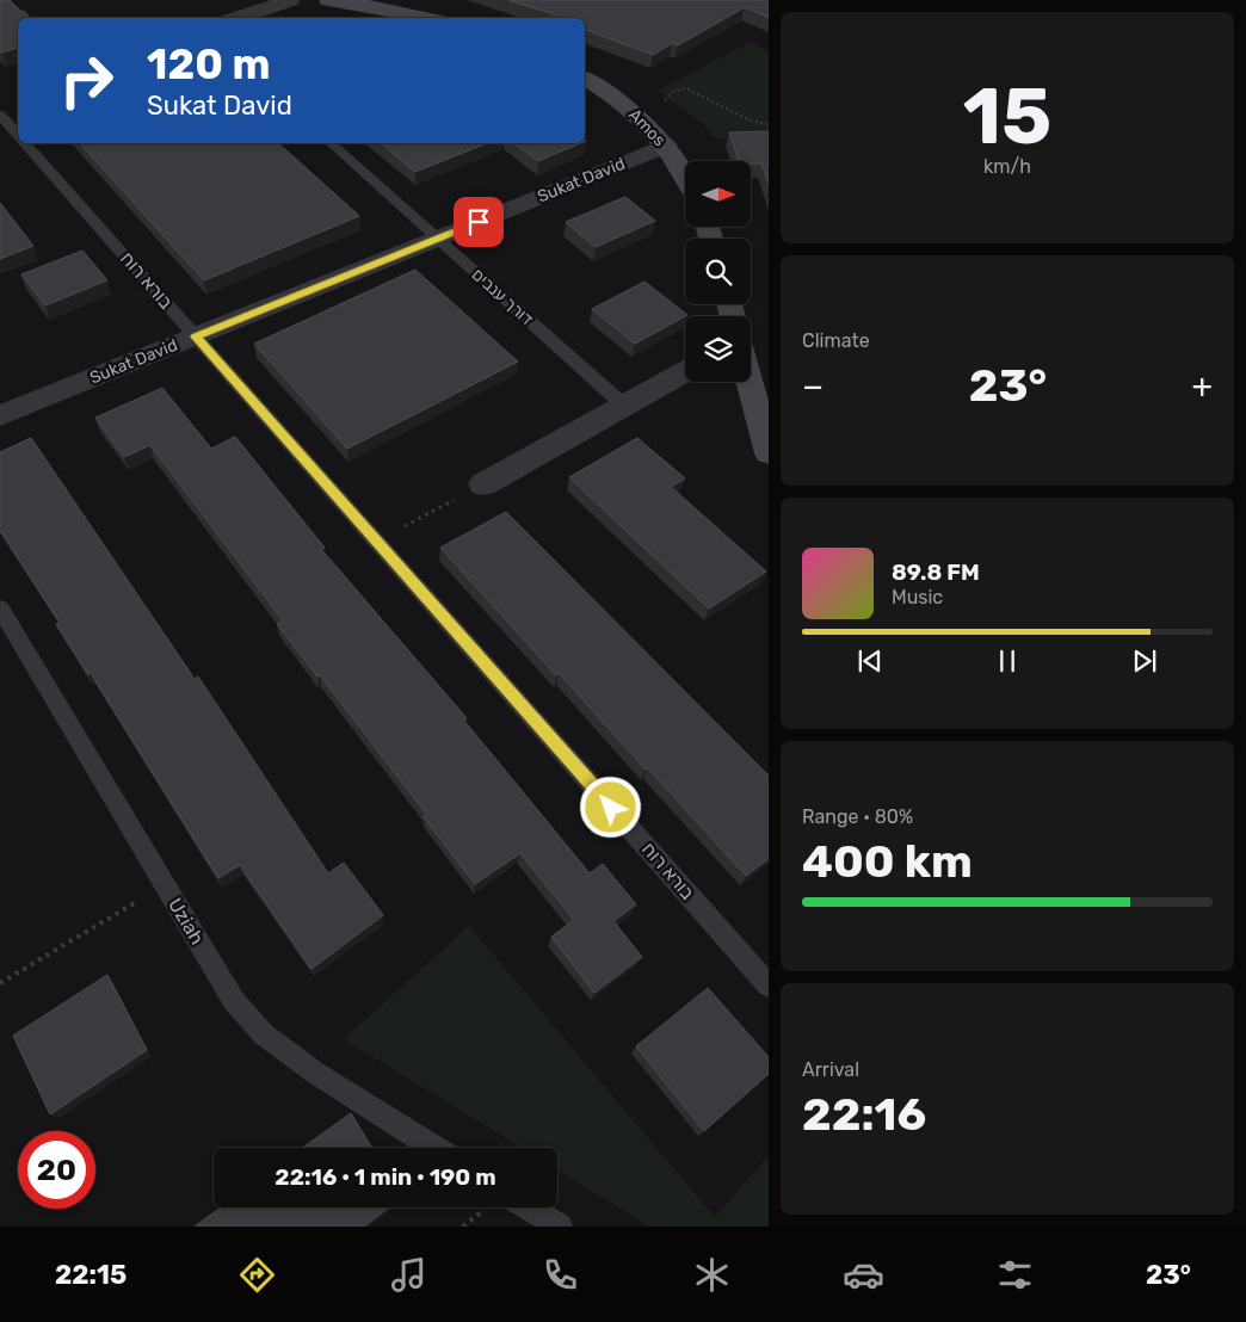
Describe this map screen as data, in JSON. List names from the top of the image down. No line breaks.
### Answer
{"streets":{"street":["Amos","Sukat David"],"lane":["בורא רוח","דורך ענבים","Uziah"]},"crossings":[["Amos","Sukat David"],["Sukat David","בורא רוח"],["Sukat David","דורך ענבים"]],"north":"right","page":{"tile":[["15","km/h"],"Climate",["Range · 80%","400 km"],["Arrival","22:16"]],"turn":["120 m","Sukat David"],"heat":["−","23°","+"],"song":["89.8 FM","Music"],"limit":"20","trip":"22:16 · 1 min · 190 m","tabs":["22:15","23°"]}}
